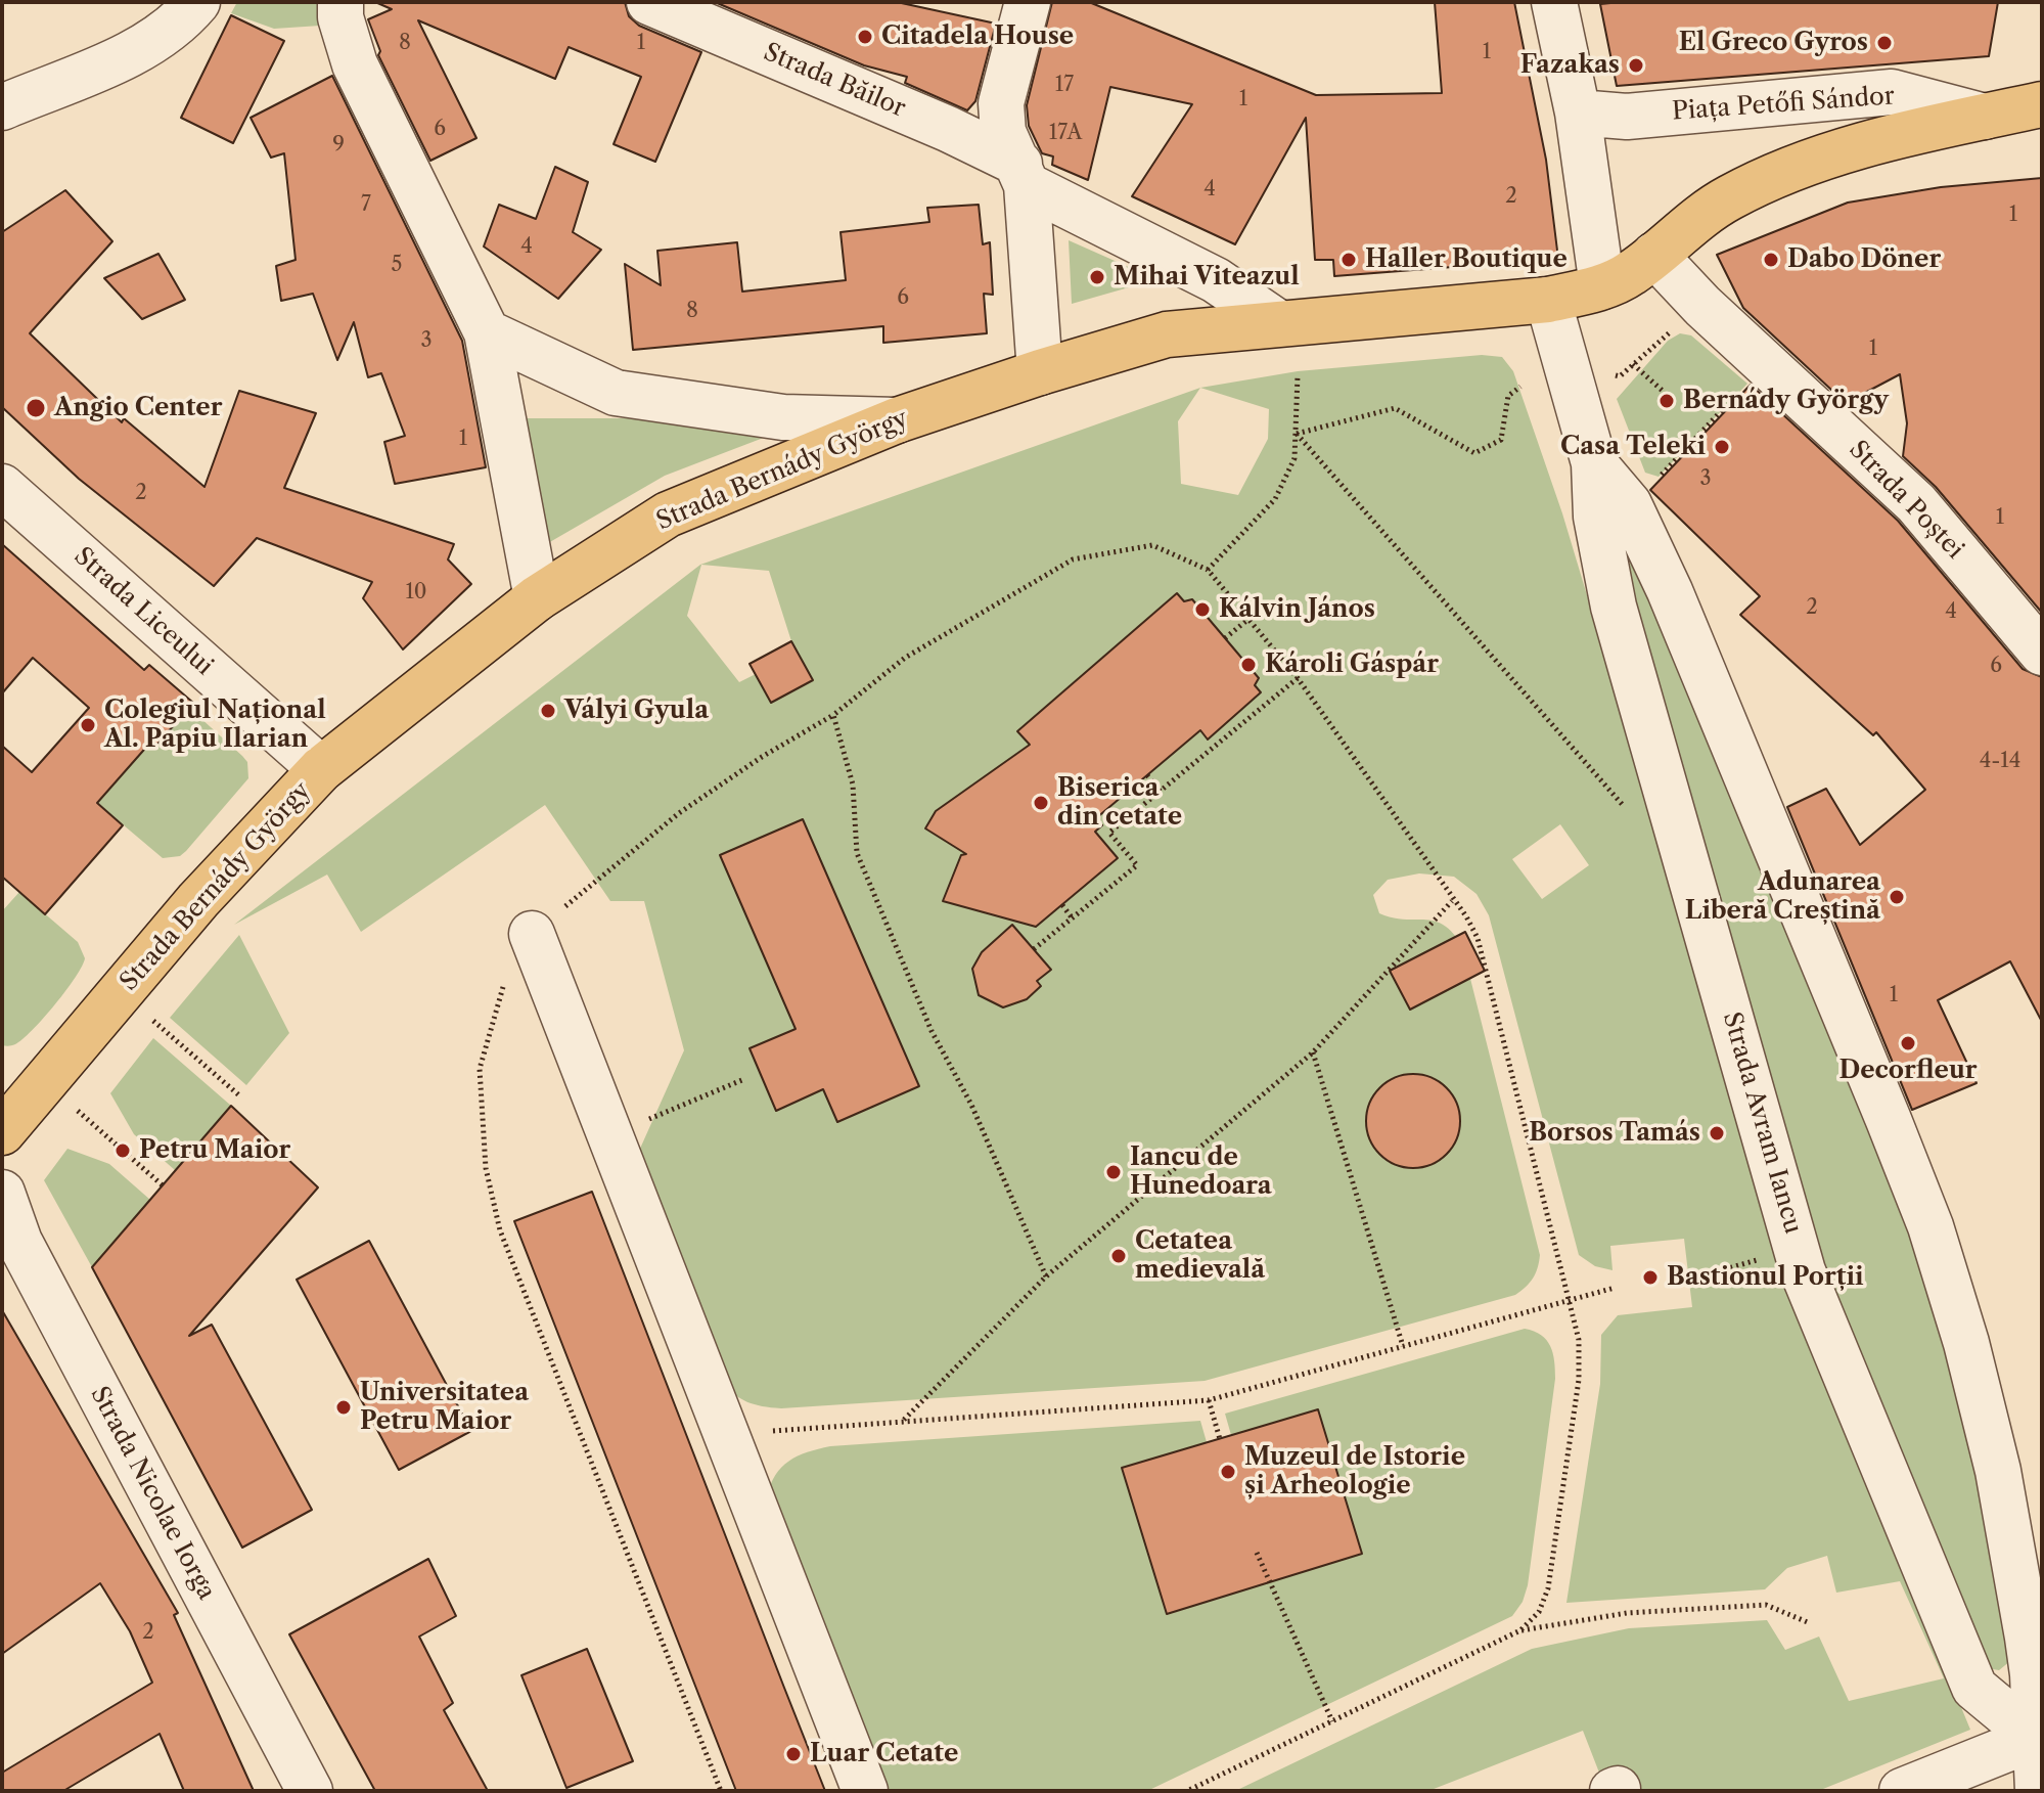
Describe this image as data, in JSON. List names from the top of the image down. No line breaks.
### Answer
{"streets":{"main road":["Piața Petőfi Sándor","Strada Bernády György"],"street":["Strada Băilor","Strada Poștei","Strada Liceului","Strada Avram Iancu","Strada Nicolae Iorga"]},"crossings":[["Strada Băilor","Strada Bernády György"],["Piața Petőfi Sándor","Strada Bernády György"],["Piața Petőfi Sándor","Strada Poștei"],["Piața Petőfi Sándor","Strada Avram Iancu"],["Strada Bernády György","Strada Liceului"],["Strada Bernády György","Strada Avram Iancu"]],"places":["Citadela House","El Greco Gyros","Fazakas","Haller Boutique","Dabo Döner","Mihai Viteazul","Bernády György","Angio Center","Casa Teleki","Kálvin János","Károli Gáspár","Vályi Gyula","Colegiul Național Al. Papiu Ilarian","Biserica din cetate","Adunarea Liberă Creștină","Decorfleur","Borsos Tamás","Petru Maior","Iancu de Hunedoara","Cetatea medievală","Bastionul Porții","Universitatea Petru Maior","Muzeul de Istorie și Arheologie","Luar Cetate"],"house_numbers":["8","1","1","17","1","6","17A","9","4","2","7","1","4","5","6","8","3","1","1","3","2","1","10","2","4","6","4-14","1","2"]}
